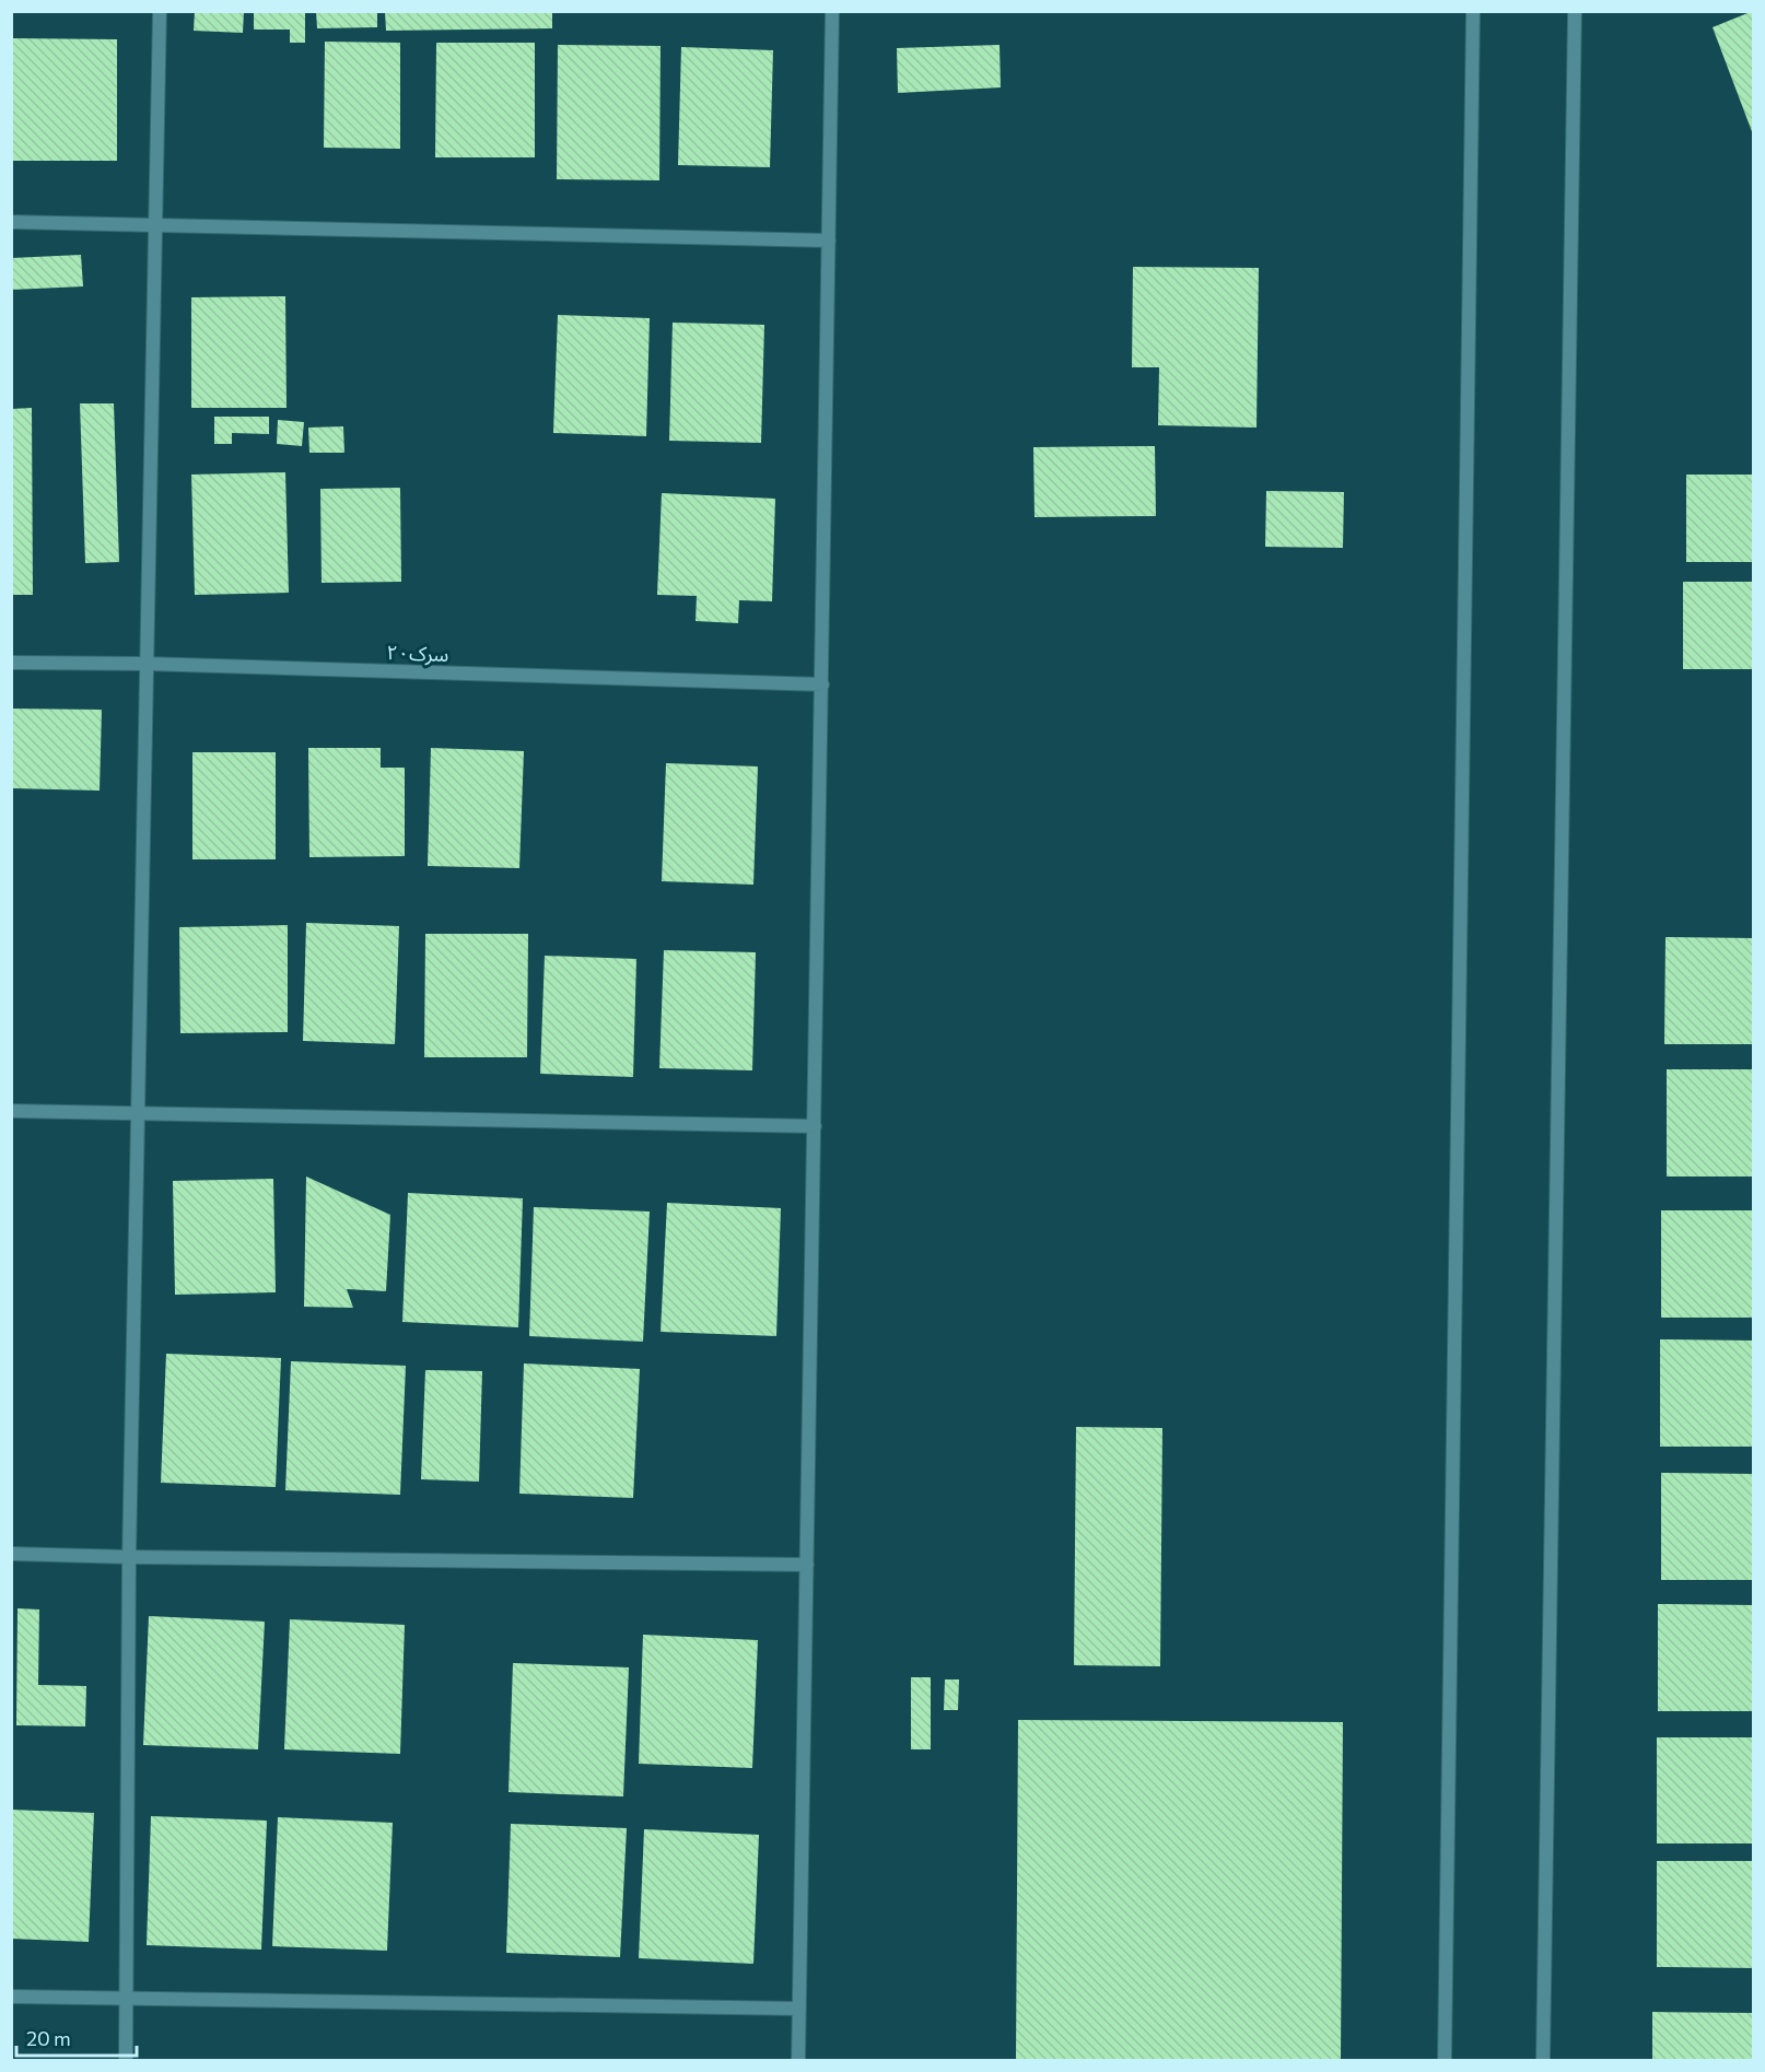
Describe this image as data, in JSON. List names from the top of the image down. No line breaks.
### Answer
{"streets":{"street":["سرک۲۰"]},"scale_bar":"20 m"}
